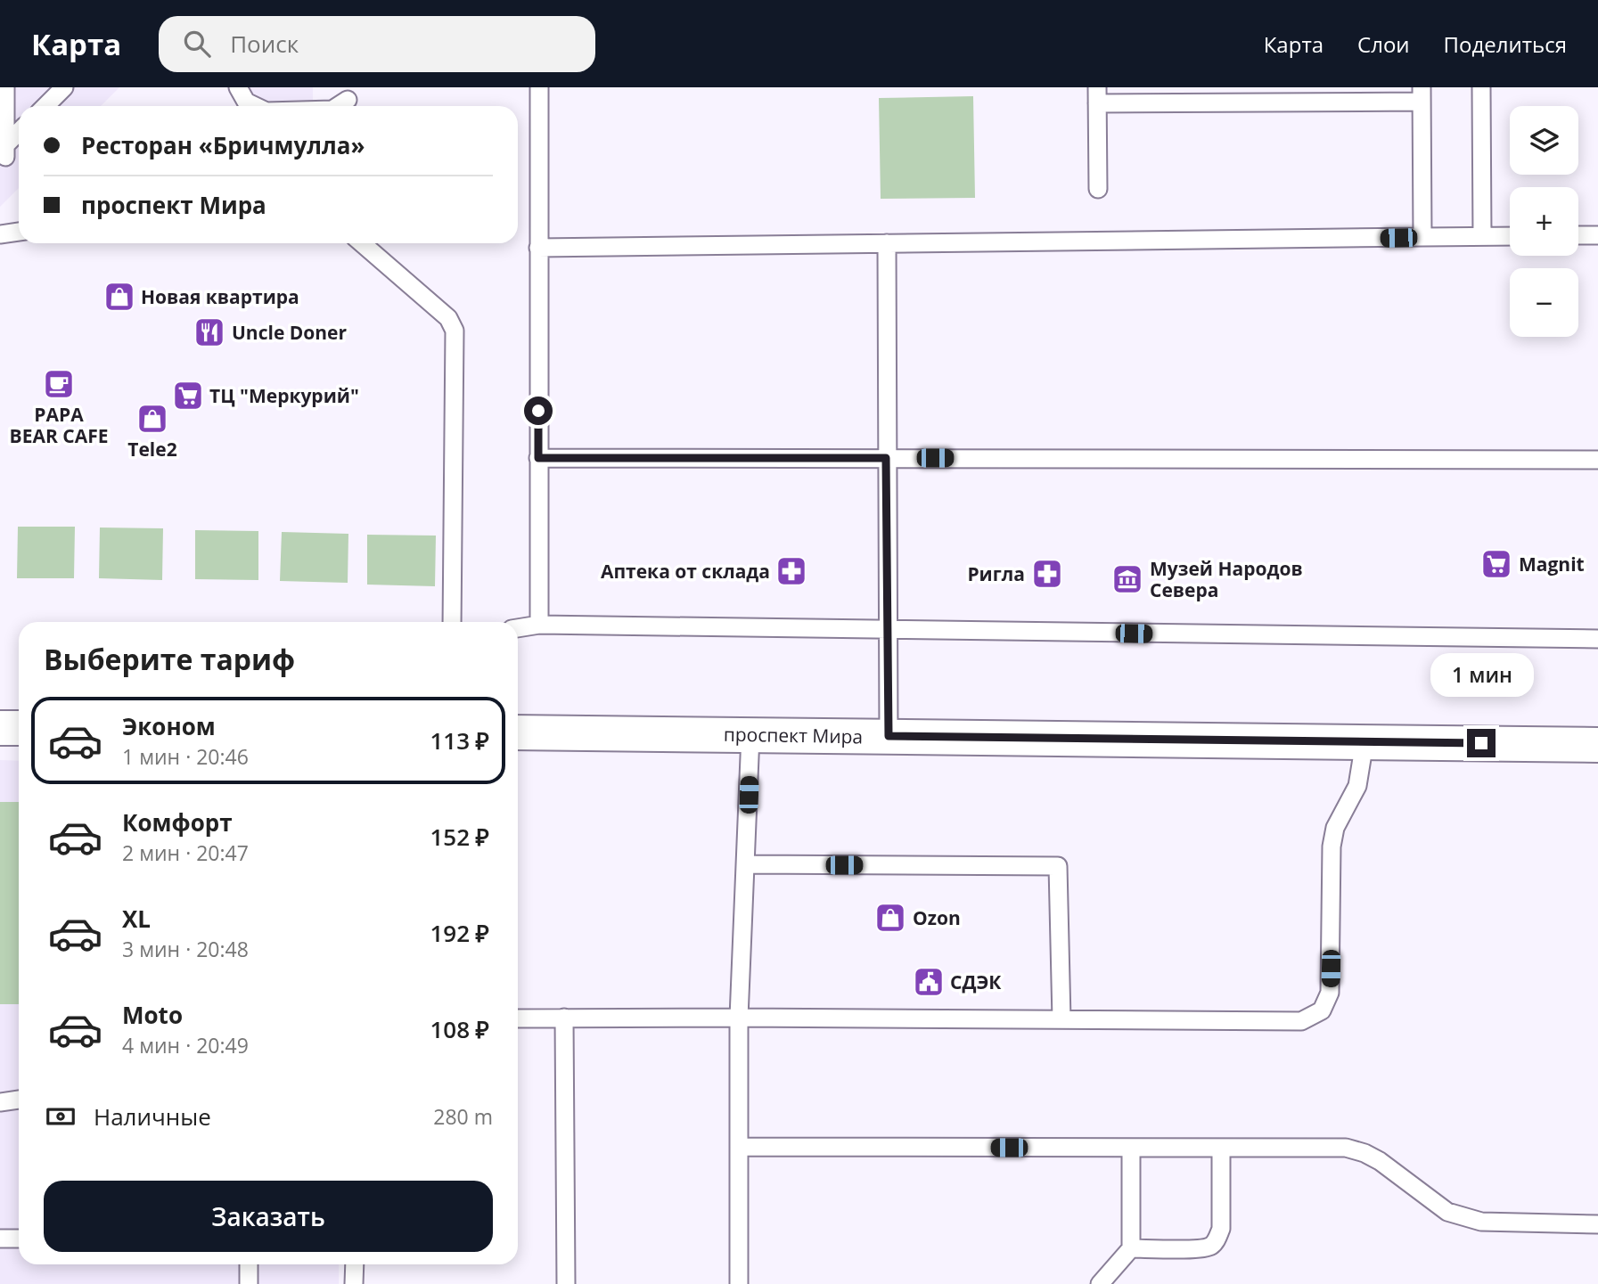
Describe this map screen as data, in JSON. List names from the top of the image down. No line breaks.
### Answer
{"streets":{"main road":["проспект Мира"]},"places":{"shop":["Новая квартира","Tele2","Ozon"],"restaurant":["Uncle Doner"],"cafe":["PAPA BEAR CAFE"],"supermarket":["ТЦ \"Меркурий\"","Magnit"],"pharmacy":["Аптека от склада","Ригла"],"museum":["Музей Народов Севера"],"public building":["СДЭК"]},"page":{"header":"Карта","search":"Поиск","nav":["Карта","Слои","Поделиться"],"map_buttons":["+","−"],"banner":["Ресторан «Бричмулла»","проспект Мира"],"heading":"Выберите тариф","bubble":"1 мин","list":[{"name":"Эконом","note":"1 мин · 20:46","value":"113 ₽"},{"name":"Комфорт","note":"2 мин · 20:47","value":"152 ₽"},{"name":"XL","note":"3 мин · 20:48","value":"192 ₽"},{"name":"Moto","note":"4 мин · 20:49","value":"108 ₽"}],"pay":["Наличные","280 m"],"buttons":"Заказать"}}
